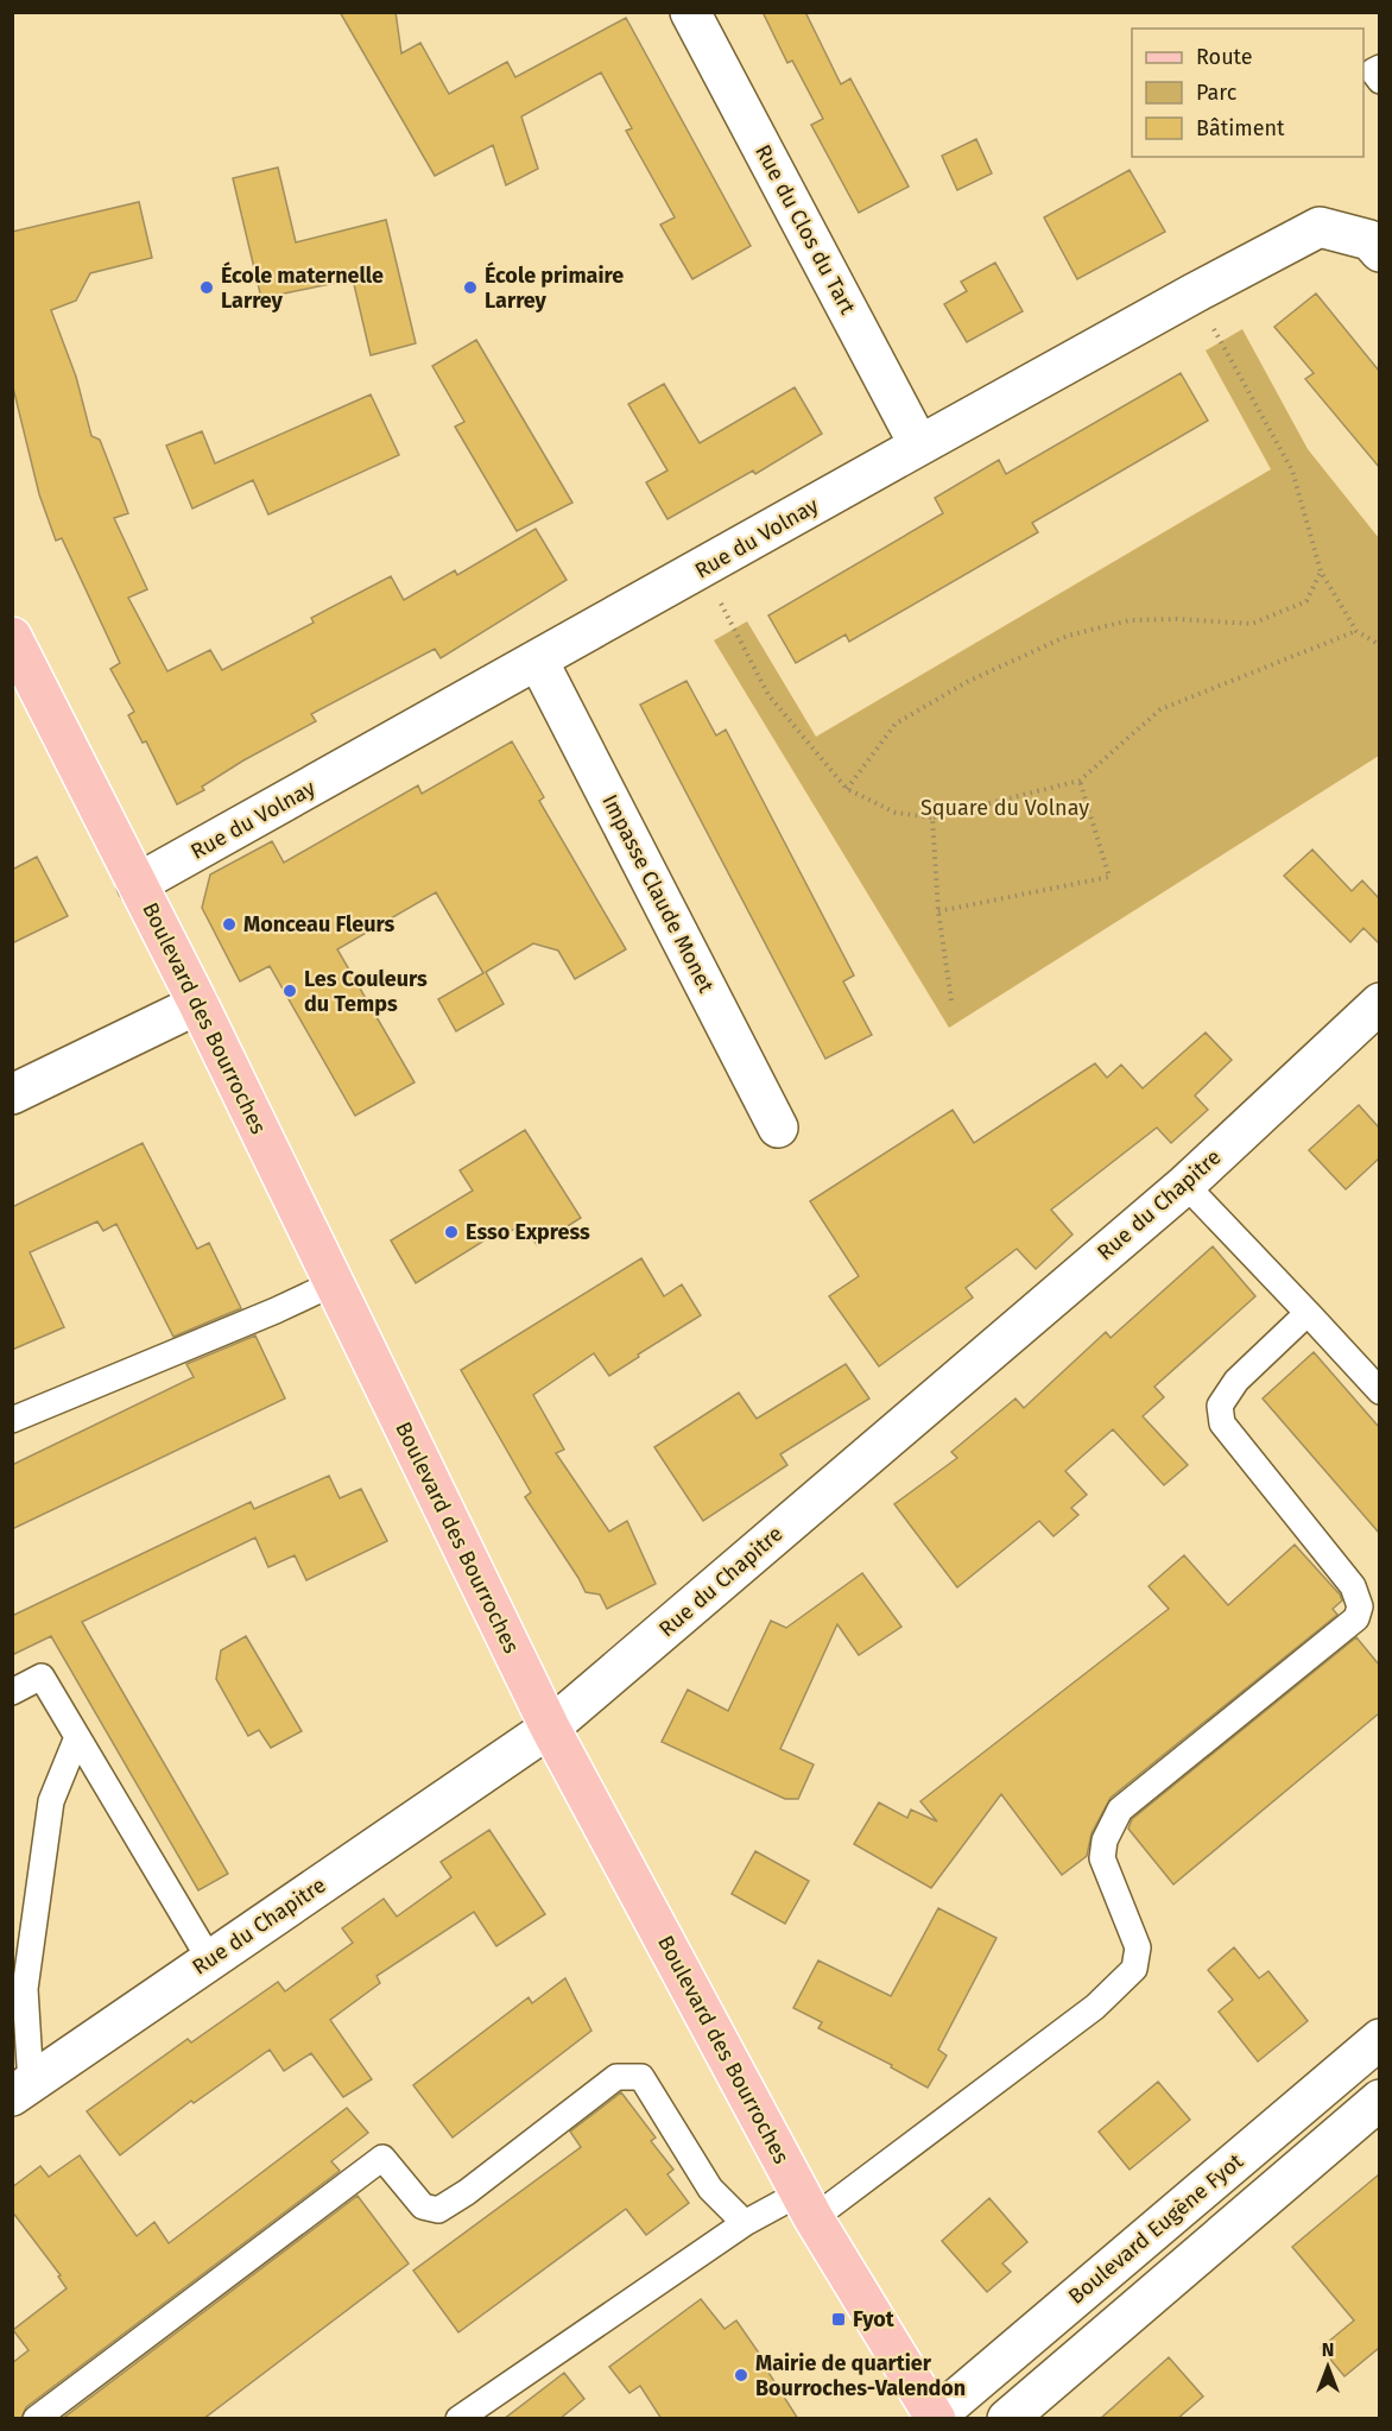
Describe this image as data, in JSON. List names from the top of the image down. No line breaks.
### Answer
{"streets":{"main road":["Boulevard des Bourroches"],"street":["Rue du Clos du Tart","Rue du Volnay","Impasse Claude Monet","Rue du Chapitre","Boulevard Eugène Fyot"]},"crossings":[["Rue du Clos du Tart","Rue du Volnay"],["Rue du Volnay","Impasse Claude Monet"],["Rue du Volnay","Boulevard des Bourroches"],["Boulevard des Bourroches","Rue du Chapitre"],["Boulevard des Bourroches","Boulevard Eugène Fyot"]],"parks":["Square du Volnay"],"places":{"other":["École maternelle Larrey","École primaire Larrey","Monceau Fleurs","Les Couleurs du Temps","Esso Express","Mairie de quartier Bourroches-Valendon"],"transit":["Fyot"]},"legend":["Route","Parc","Bâtiment"],"north":"top"}
